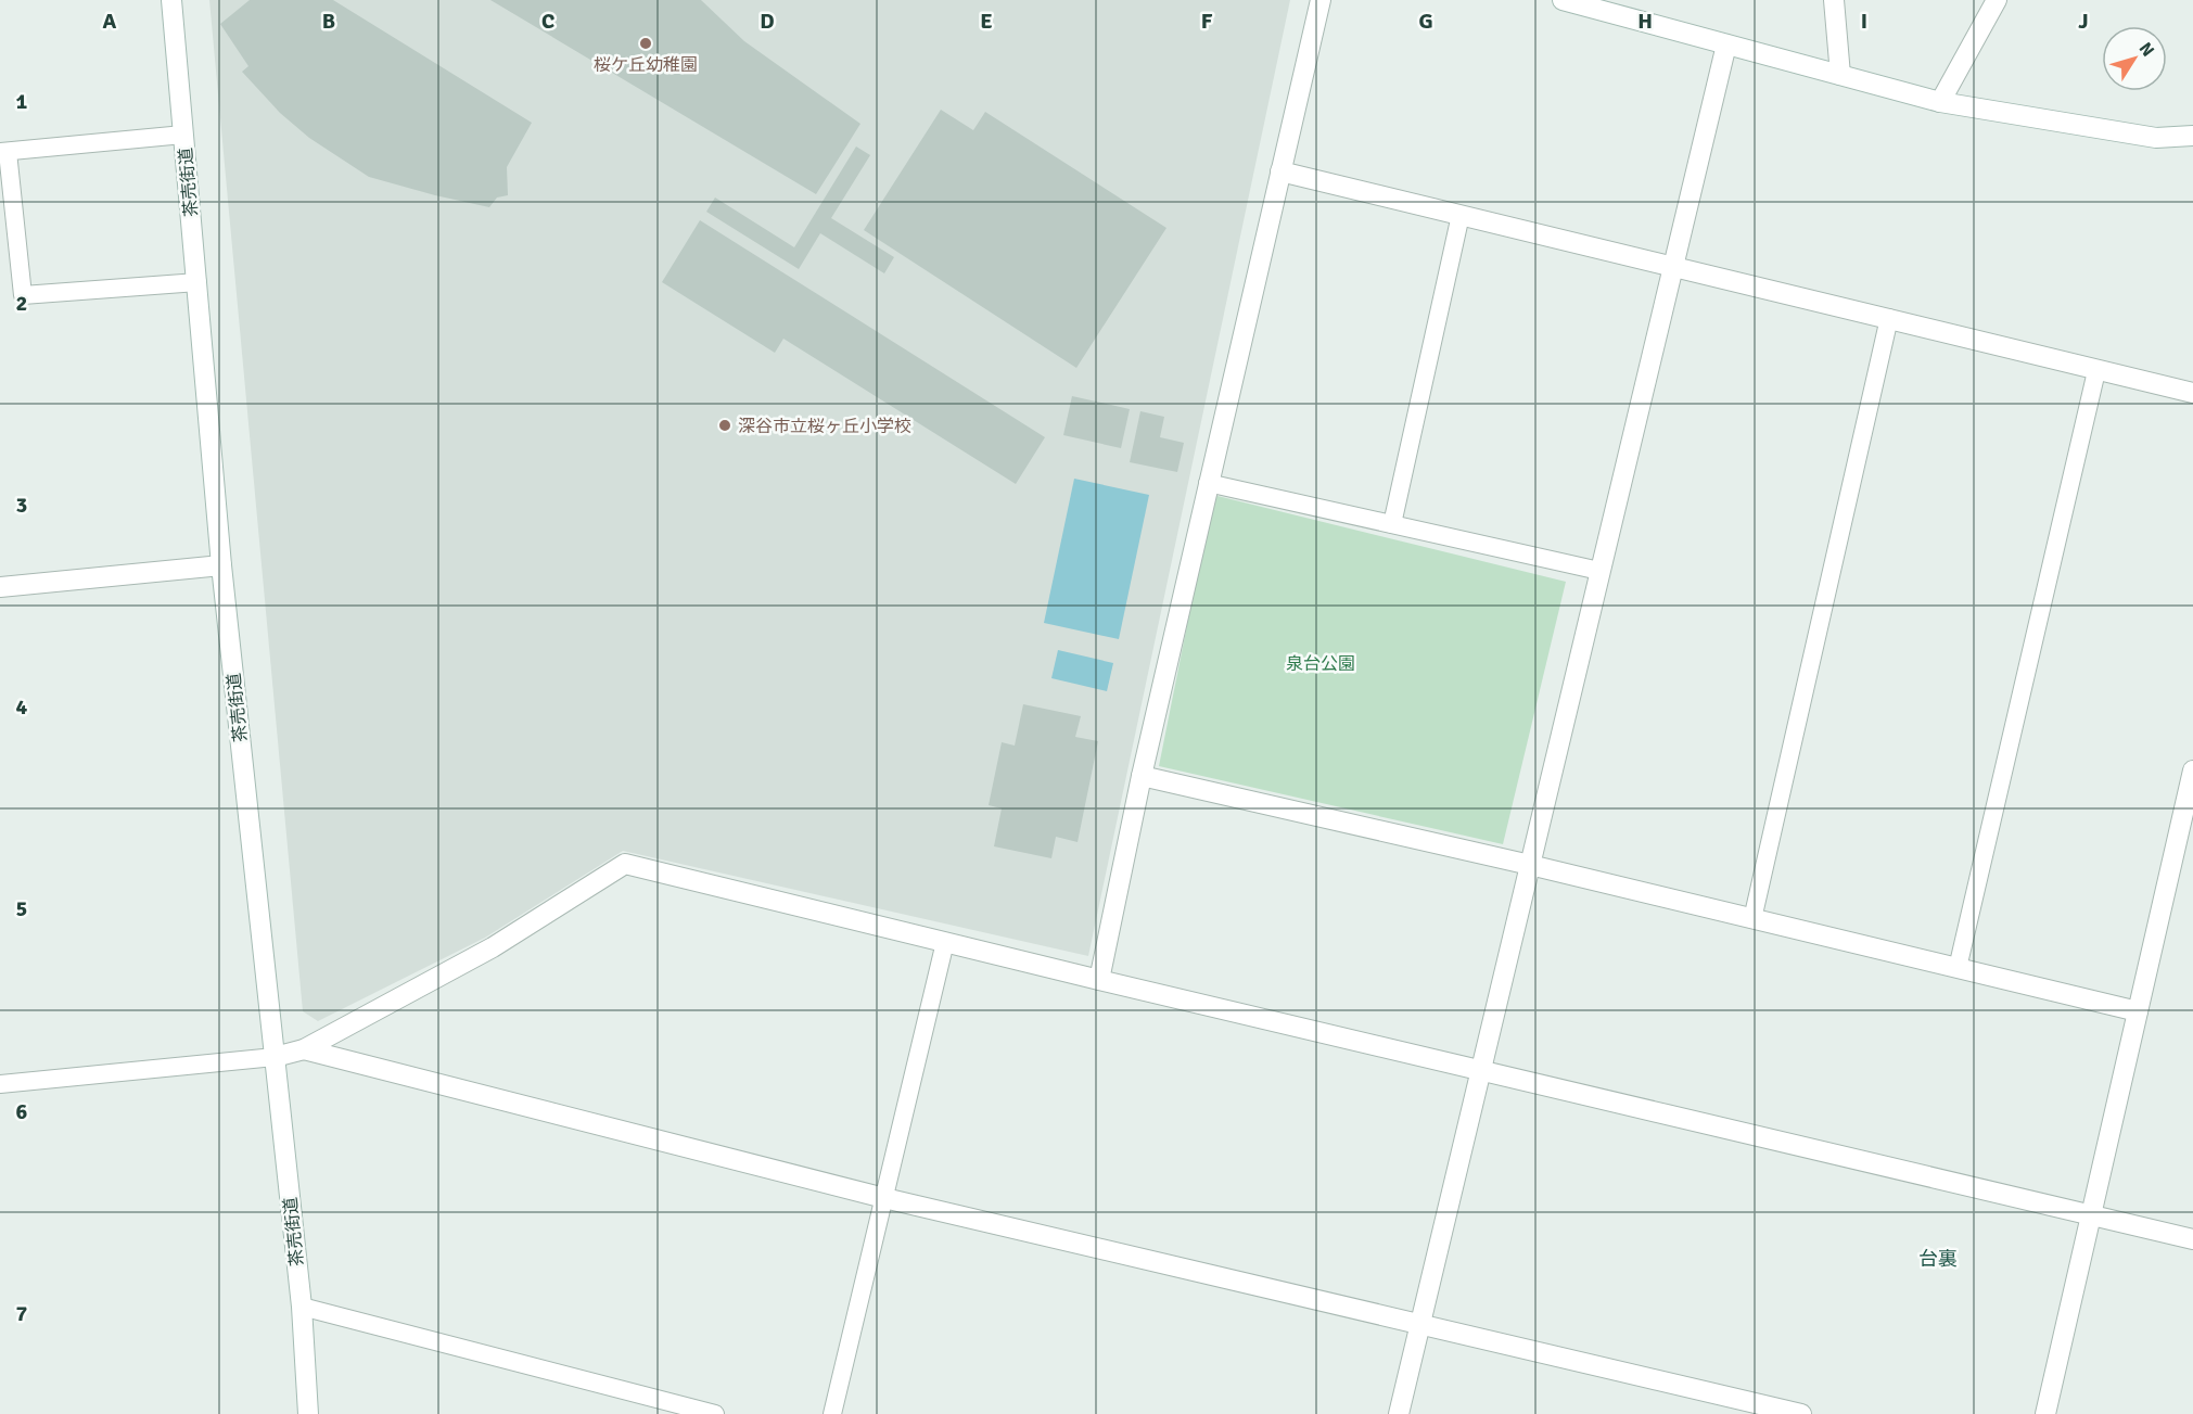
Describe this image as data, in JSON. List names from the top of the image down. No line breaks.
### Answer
{"streets":{"street":["茶売街道"]},"districts":["台裏"],"parks":["泉台公園"],"places":["桜ケ丘幼稚園","深谷市立桜ヶ丘小学校"],"north":"top right","grid":{"columns":["A","B","C","D","E","F","G","H","I","J"],"rows":["1","2","3","4","5","6","7"]}}
